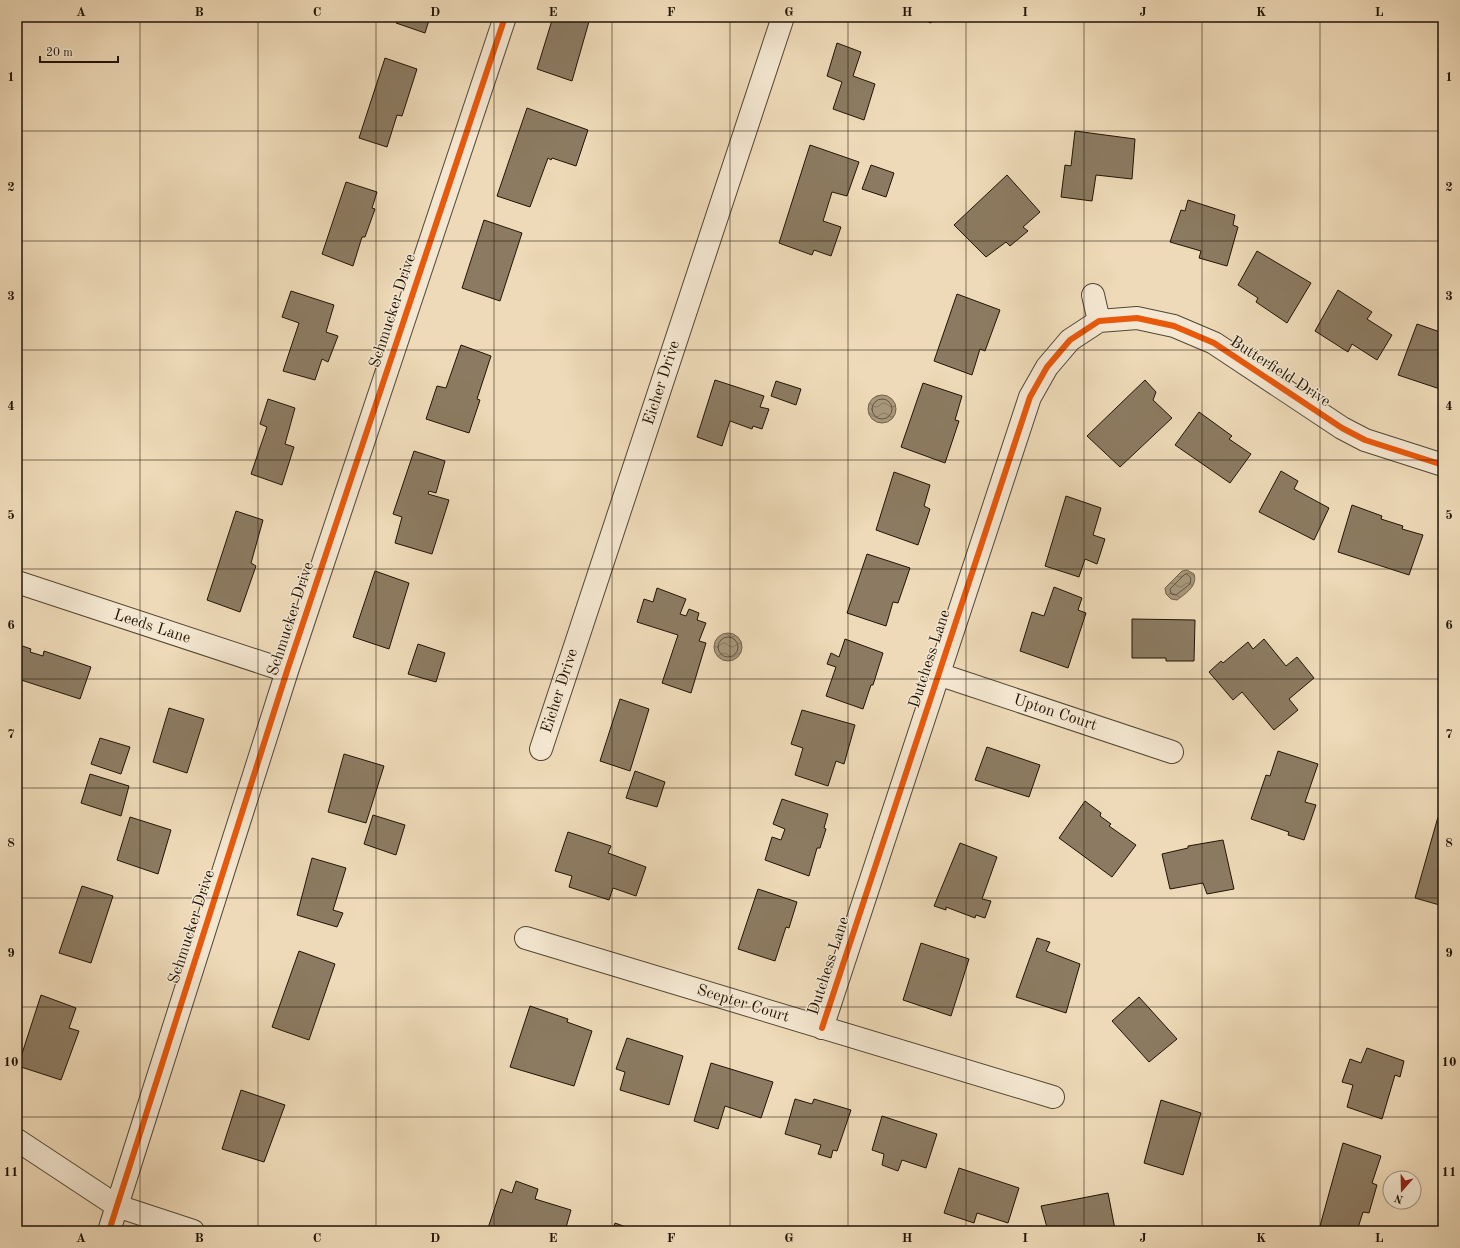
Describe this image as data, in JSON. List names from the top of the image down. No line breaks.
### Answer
{"streets":{"street":["Schmucker Drive","Butterfield Drive","Eicher Drive","Leeds Lane","Dutchess Lane","Upton Court","Scepter Court"]},"crossings":[["Schmucker Drive","Leeds Lane"],["Butterfield Drive","Dutchess Lane"],["Dutchess Lane","Upton Court"],["Dutchess Lane","Scepter Court"]],"scale_bar":"20 m","north":"bottom","grid":{"columns":["A","B","C","D","E","F","G","H","I","J","K","L"],"rows":["1","2","3","4","5","6","7","8","9","10","11"]}}
